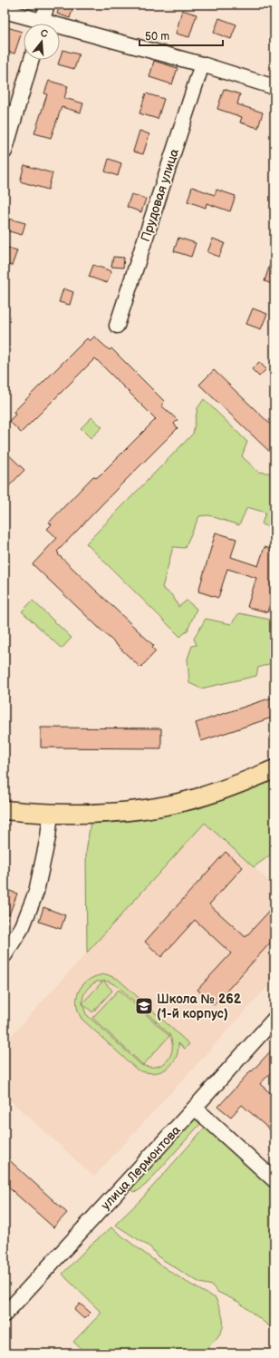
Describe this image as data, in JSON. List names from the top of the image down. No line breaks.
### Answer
{"streets":{"street":["Прудовая улица","улица Лермонтова"]},"places":{"school or university":["Школа № 262 (1-й корпус)"]},"scale_bar":"50 m","north":"top"}
